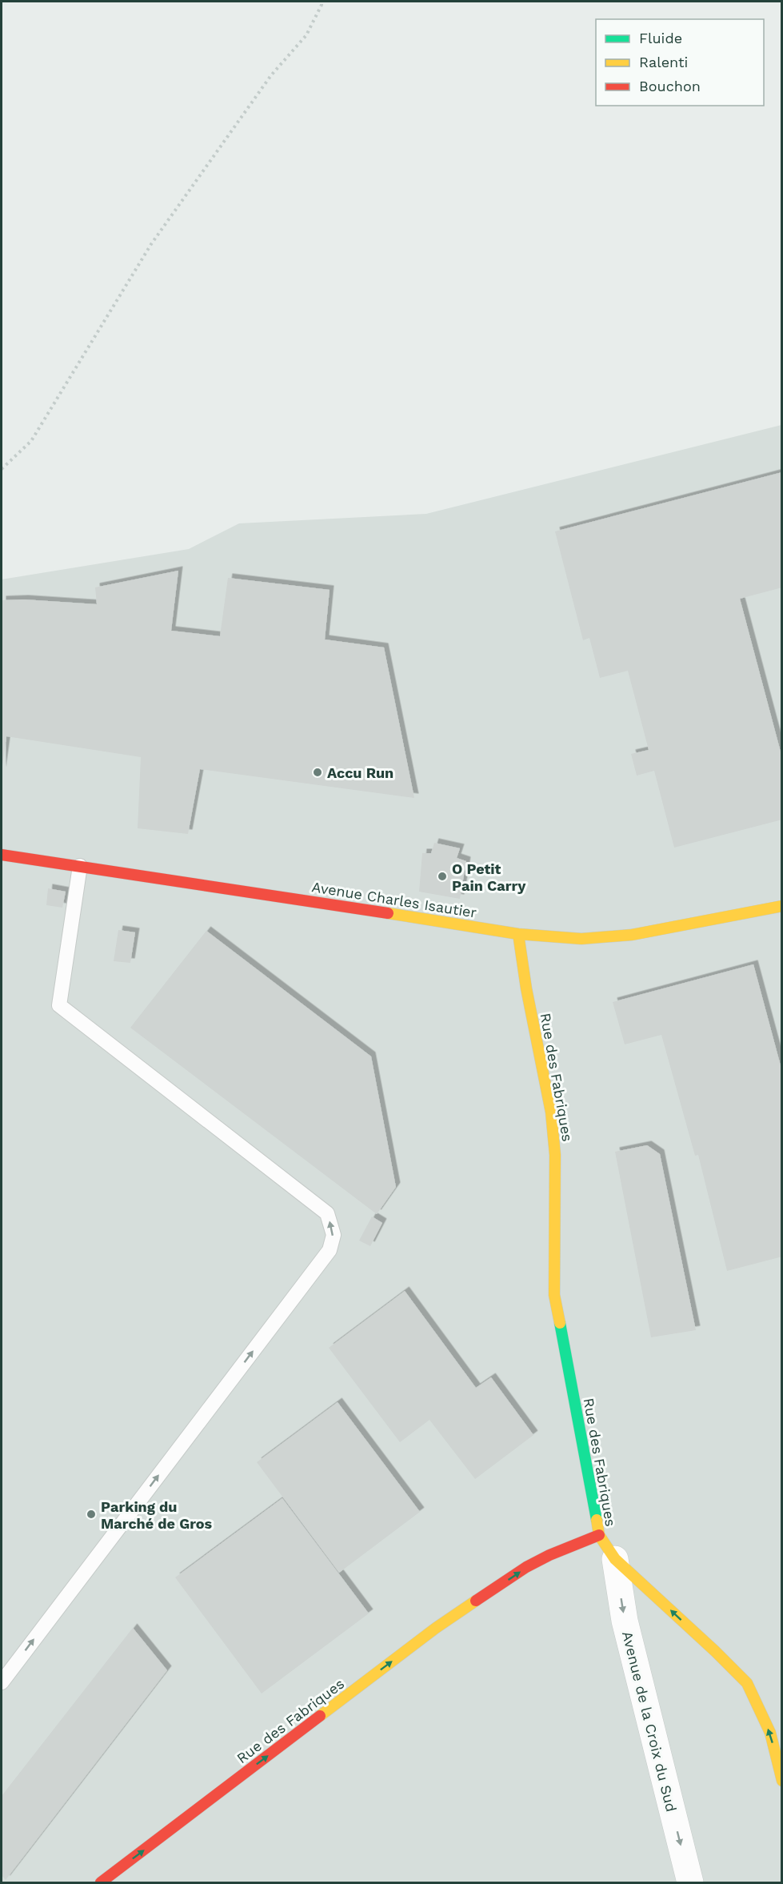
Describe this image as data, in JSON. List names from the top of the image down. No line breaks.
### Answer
{"streets":{"street":["Avenue Charles Isautier","Rue des Fabriques","Avenue de la Croix du Sud"]},"crossings":[["Avenue Charles Isautier","Rue des Fabriques"],["Rue des Fabriques","Avenue de la Croix du Sud"]],"one_way":["Rue des Fabriques"],"places":["Accu Run","O Petit Pain Carry","Parking du Marché de Gros"],"legend":["Fluide","Ralenti","Bouchon"]}
